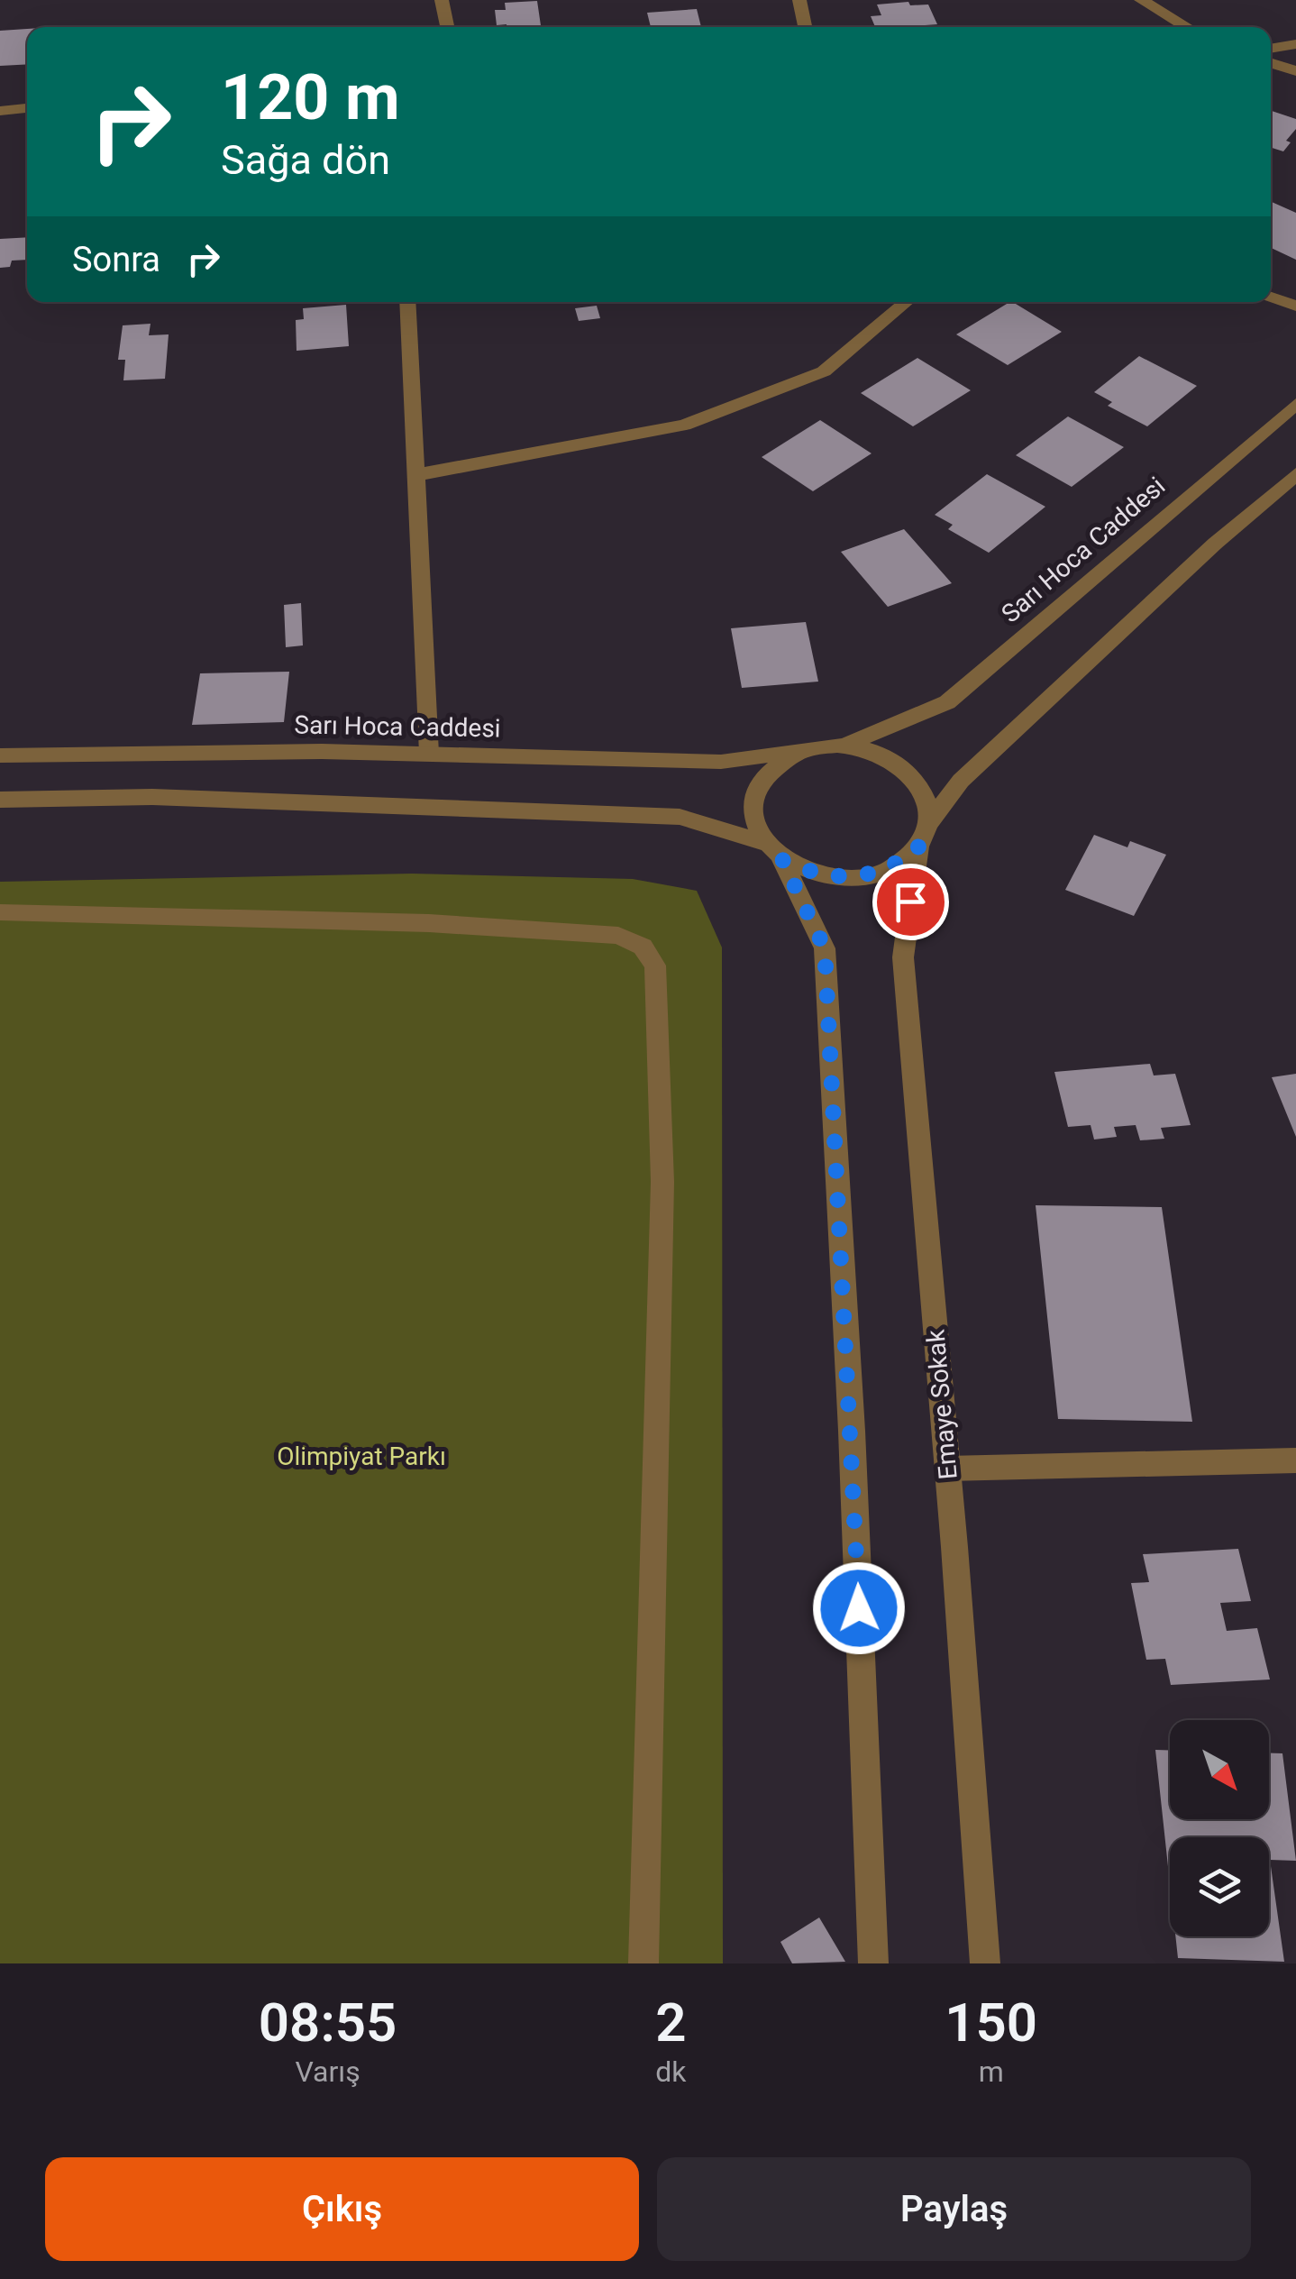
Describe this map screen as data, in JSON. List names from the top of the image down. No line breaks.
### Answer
{"streets":{"street":["Sarı Hoca Caddesi","Emaye Sokak"]},"crossings":[["Sarı Hoca Caddesi","Emaye Sokak"]],"parks":["Olimpiyat Parkı"],"north":"bottom right","page":{"turn":["120 m","Sağa dön"],"then":"Sonra","eta":["08:55","Varış","2","dk","150","m"],"buttons":["Çıkış","Paylaş"]}}
